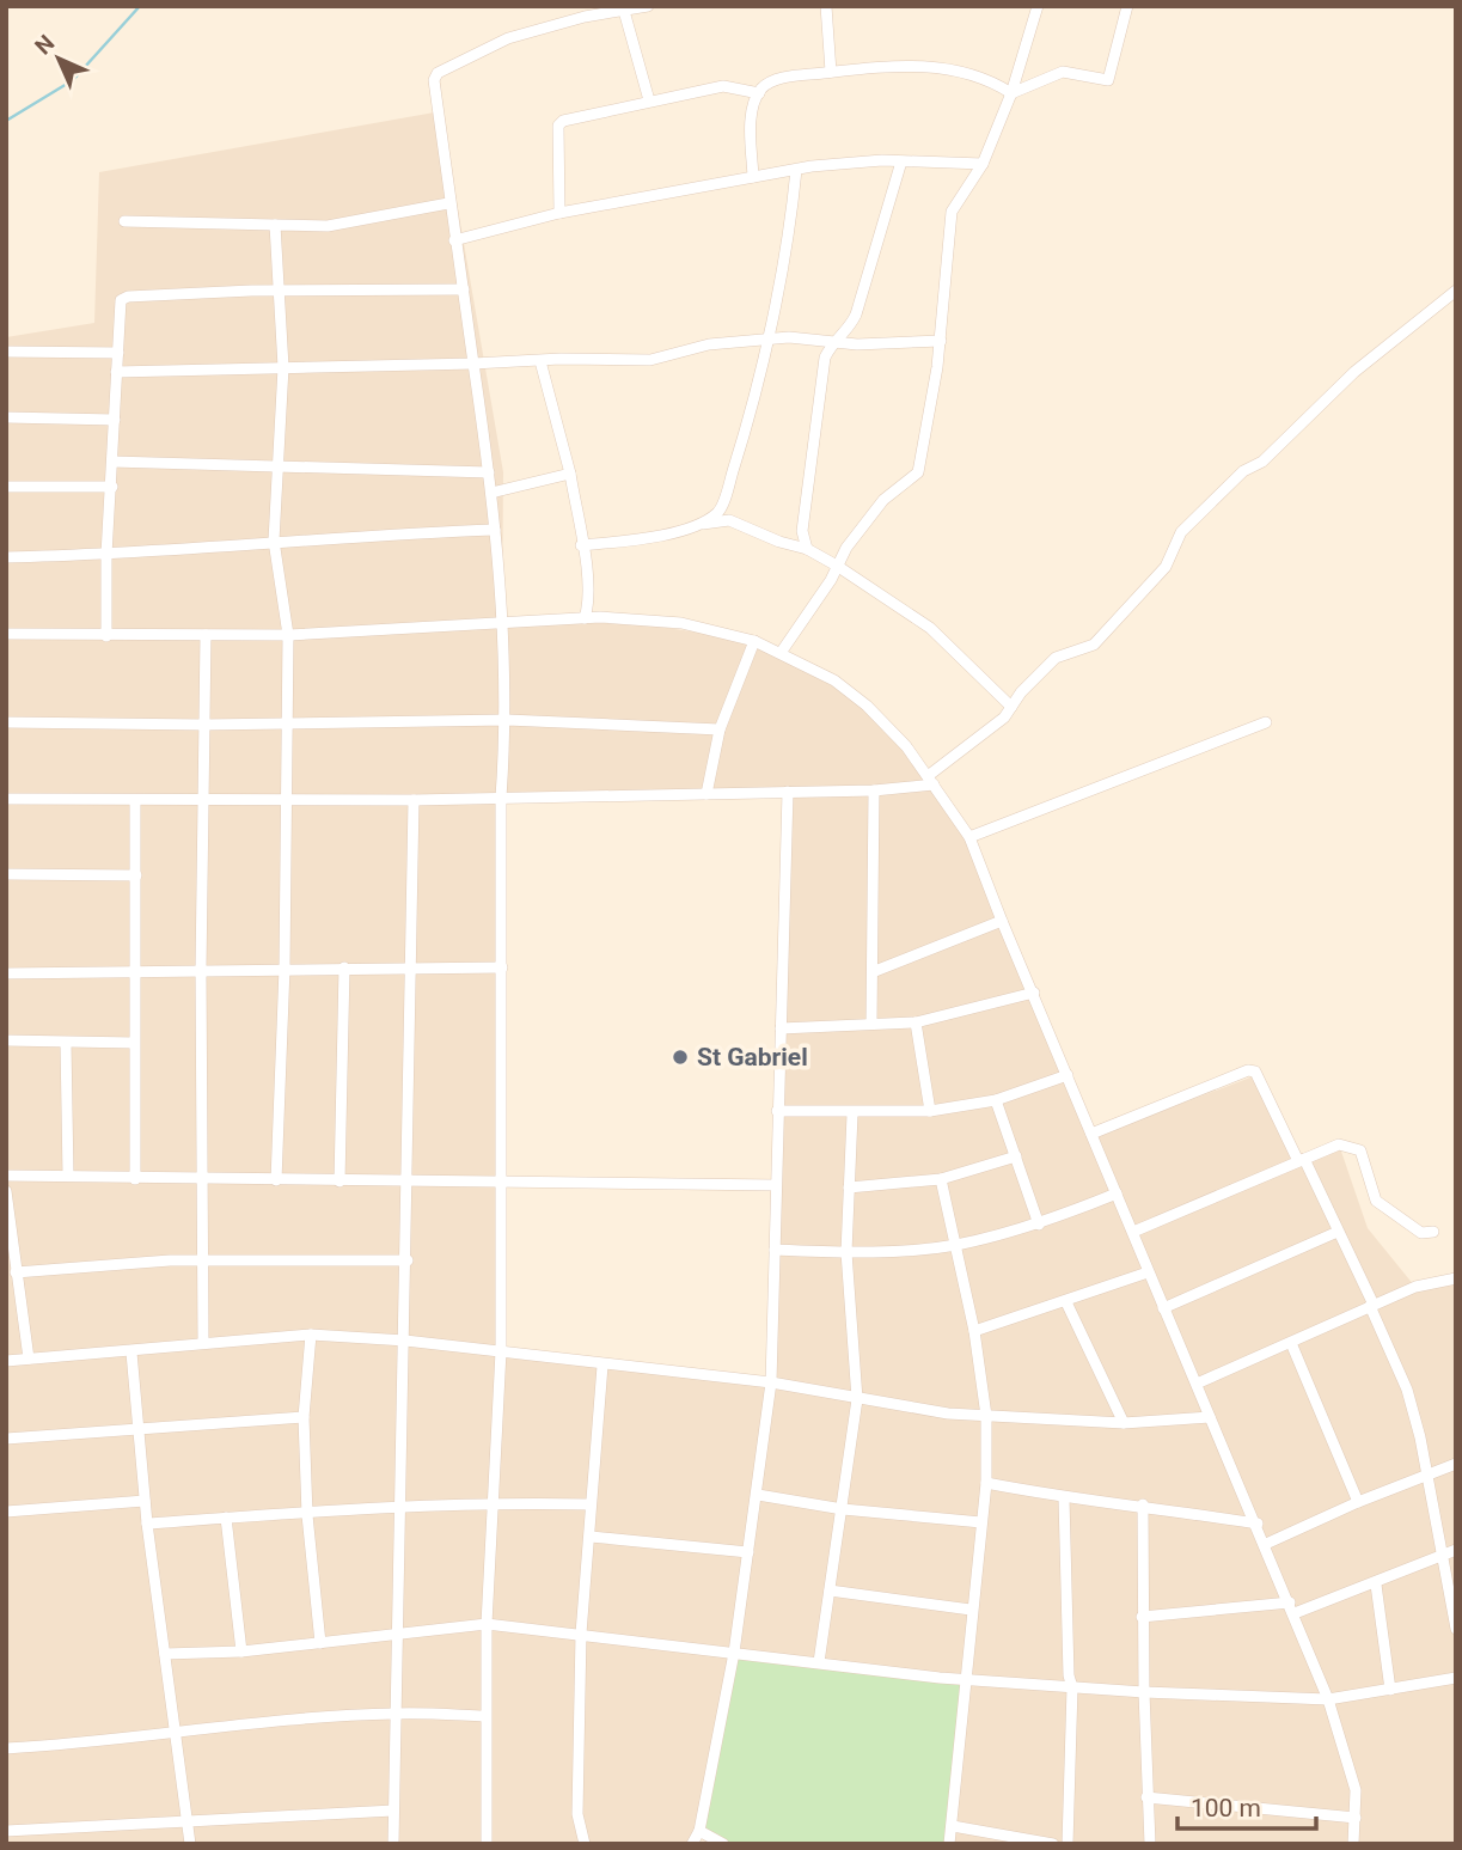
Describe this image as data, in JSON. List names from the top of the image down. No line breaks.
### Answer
{"places":["St Gabriel"],"scale_bar":"100 m","north":"top left"}
